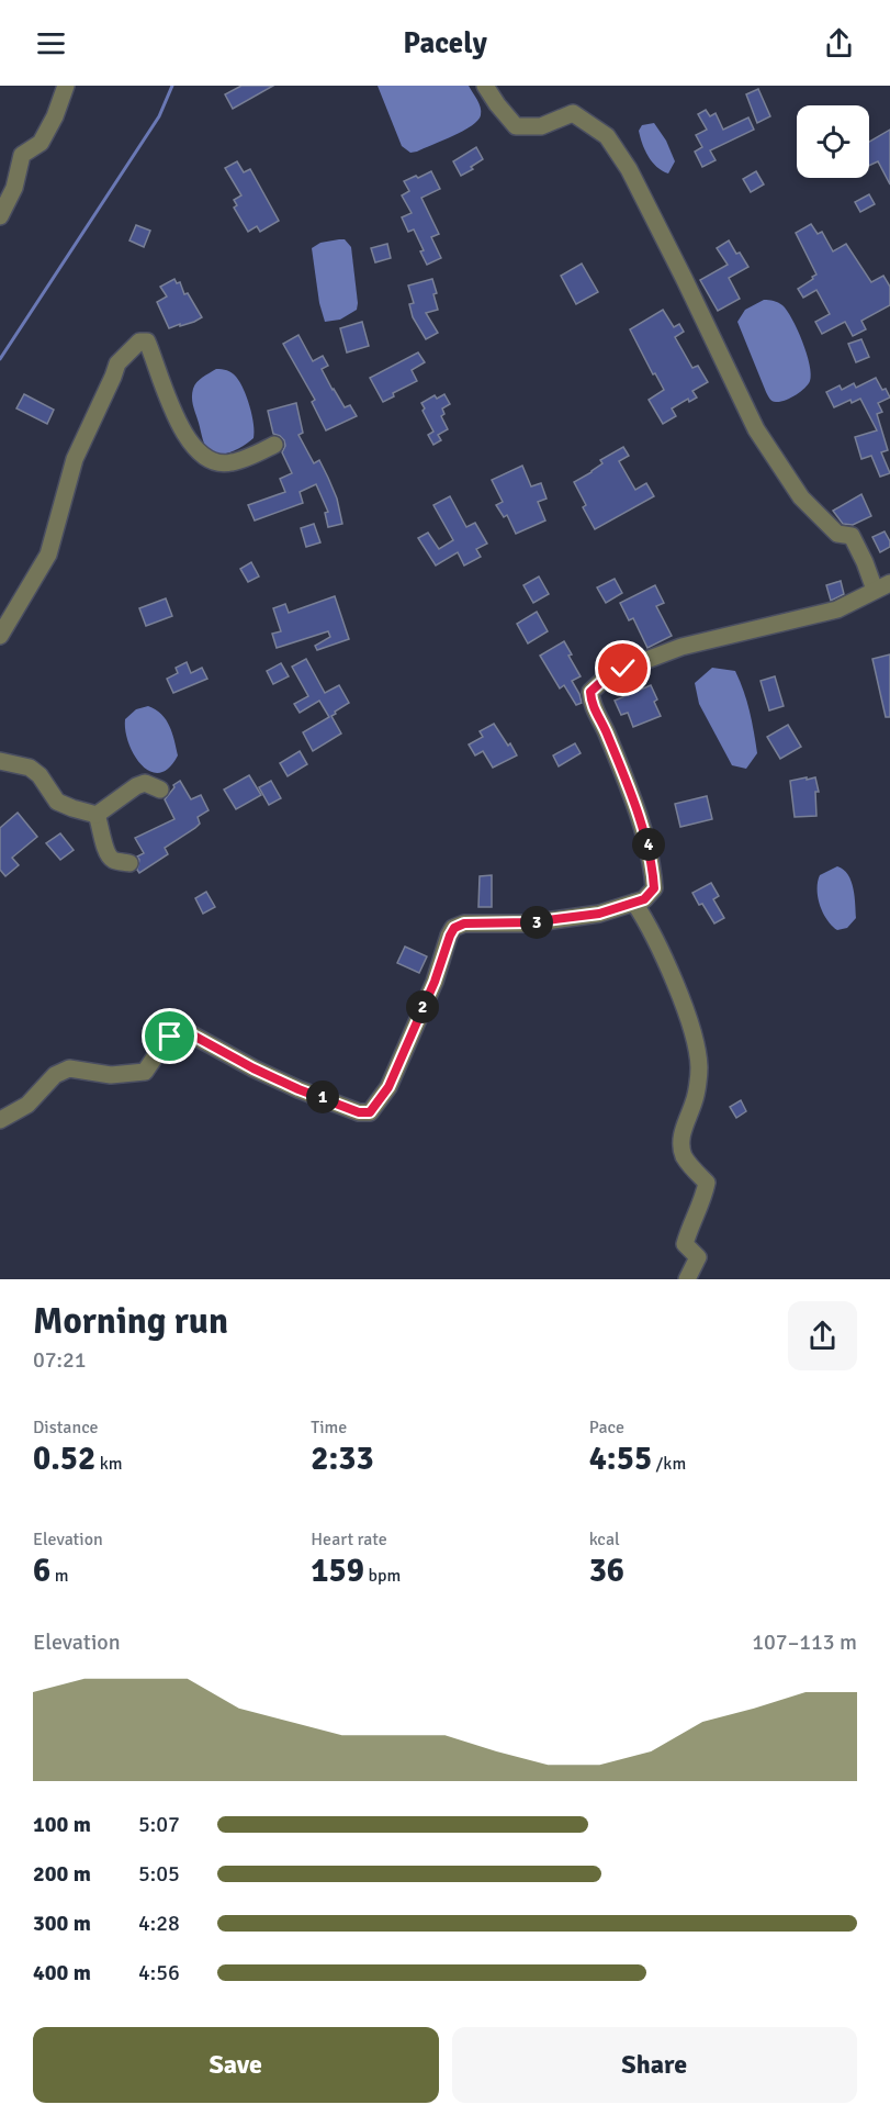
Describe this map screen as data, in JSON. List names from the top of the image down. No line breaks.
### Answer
{"page":{"header":"Pacely","pins":["4","3","2","1"],"heading":["Morning run","07:21"],"stats":[["Distance","0.52 km"],["Time","2:33"],["Pace","4:55 /km"],["Elevation","6 m"],["Heart rate","159 bpm"],["kcal","36"]],"chart":["Elevation","107–113 m"],"list":[{"name":"100 m","note":"5:07"},{"name":"200 m","note":"5:05"},{"name":"300 m","note":"4:28"},{"name":"400 m","note":"4:56"}],"buttons":["Save","Share"]}}
